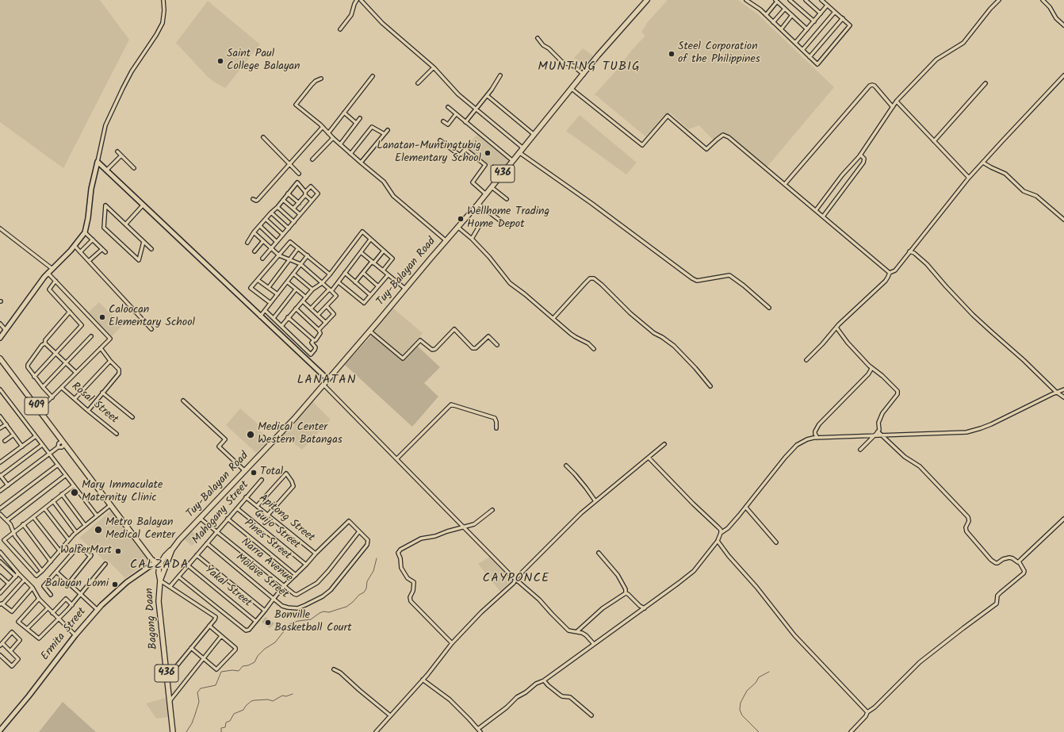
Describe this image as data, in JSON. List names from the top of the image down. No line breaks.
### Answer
{"streets":{"main road":["436","Tuy-Balayan Road","409","Bagong Daan"],"street":["Rosal Street","Mahogany Street","Apitong Street","Guijo Street","Pines Street","Narra Avenue","Molave Street","Yakal Street","Ermita Street"]},"crossings":[["Tuy-Balayan Road","409"],["Tuy-Balayan Road","Narra Avenue"],["Tuy-Balayan Road","Bagong Daan"],["Tuy-Balayan Road","Ermita Street"],["409","Bagong Daan"],["409","Ermita Street"],["Mahogany Street","Apitong Street"],["Mahogany Street","Guijo Street"],["Mahogany Street","Pines Street"],["Mahogany Street","Narra Avenue"],["Mahogany Street","Molave Street"],["Mahogany Street","Yakal Street"],["Apitong Street","Molave Street"],["Narra Avenue","Molave Street"],["Bagong Daan","Ermita Street"]],"districts":["MUNTING TUBIG","LANATAN","CALZADA","CAYPONCE"],"places":["Steel Corporation of the Philippines","Saint Paul College Balayan","Lanatan-Muntingtubig Elementary School","Wellhome Trading Home Depot","Caloocan Elementary School","Medical Center Western Batangas","Total","Mary Immaculate Maternity Clinic","Metro Balayan Medical Center","WalterMart","Balayan Lomi","Bonville Basketball Court"]}
